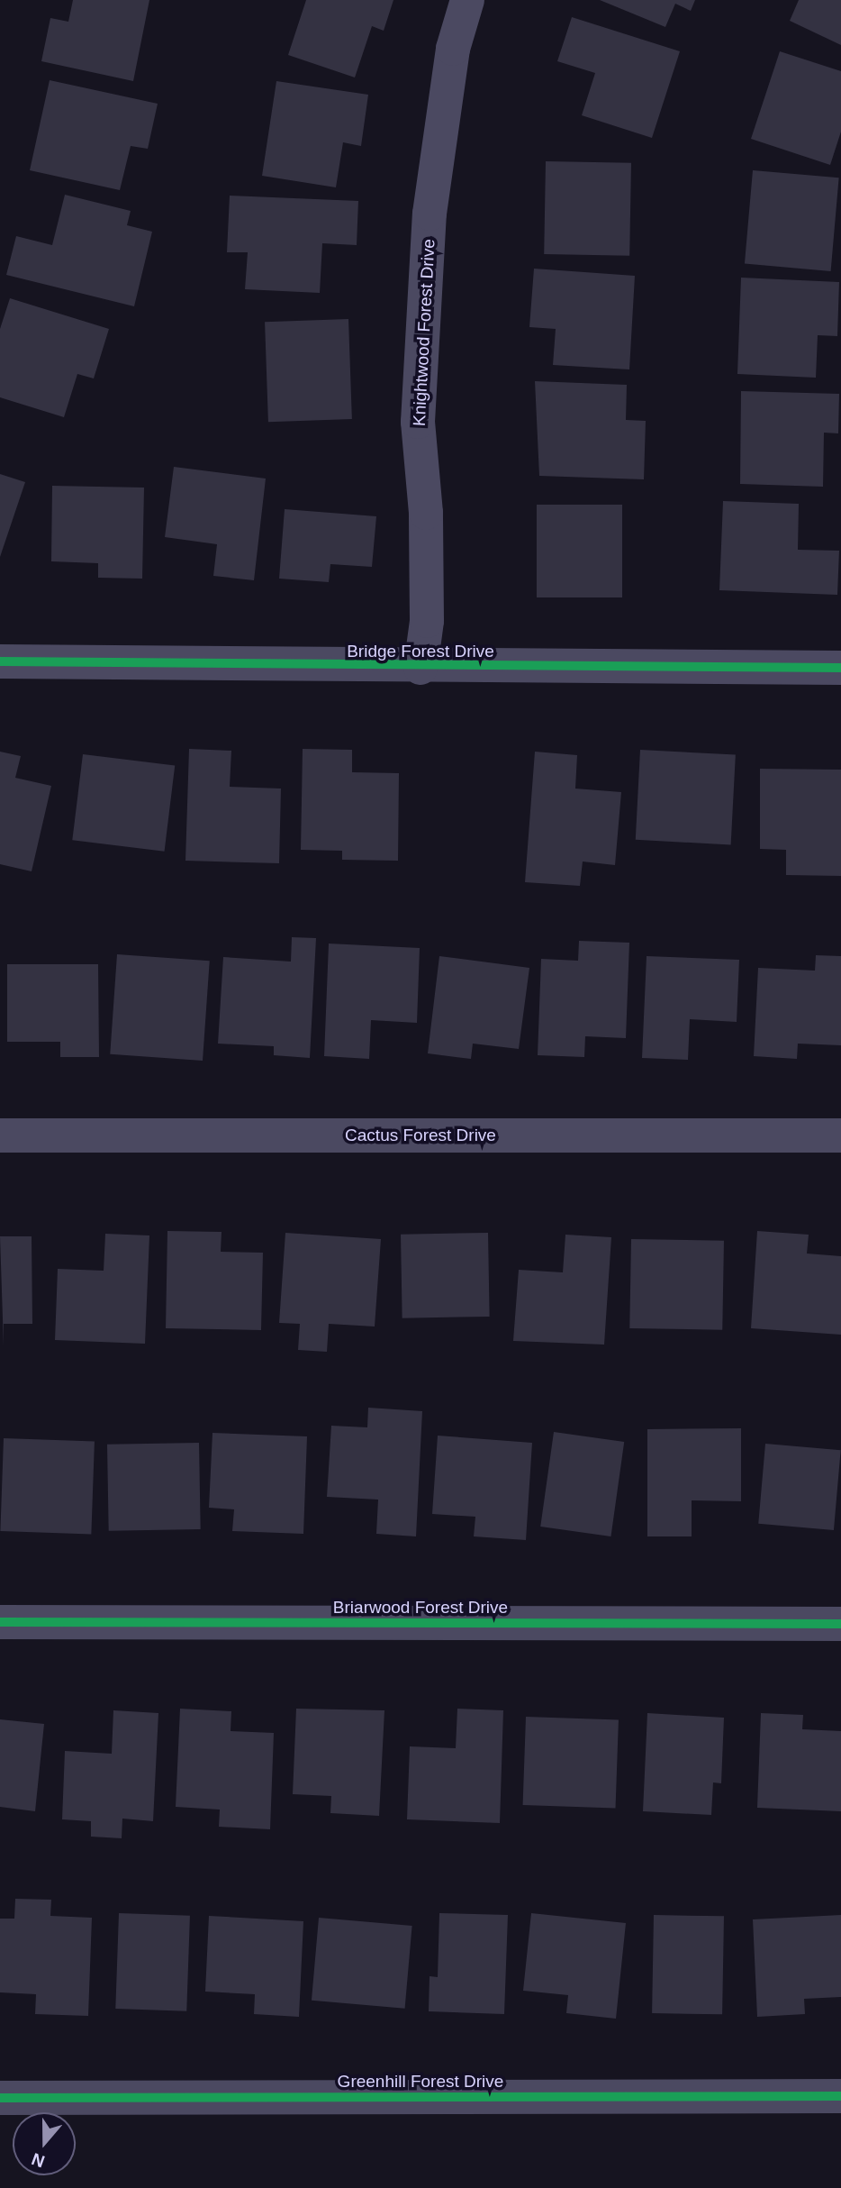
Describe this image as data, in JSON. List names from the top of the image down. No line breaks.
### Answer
{"streets":{"street":["Knightwood Forest Drive","Bridge Forest Drive","Cactus Forest Drive","Briarwood Forest Drive","Greenhill Forest Drive"]},"crossings":[["Knightwood Forest Drive","Bridge Forest Drive"]],"north":"bottom"}
